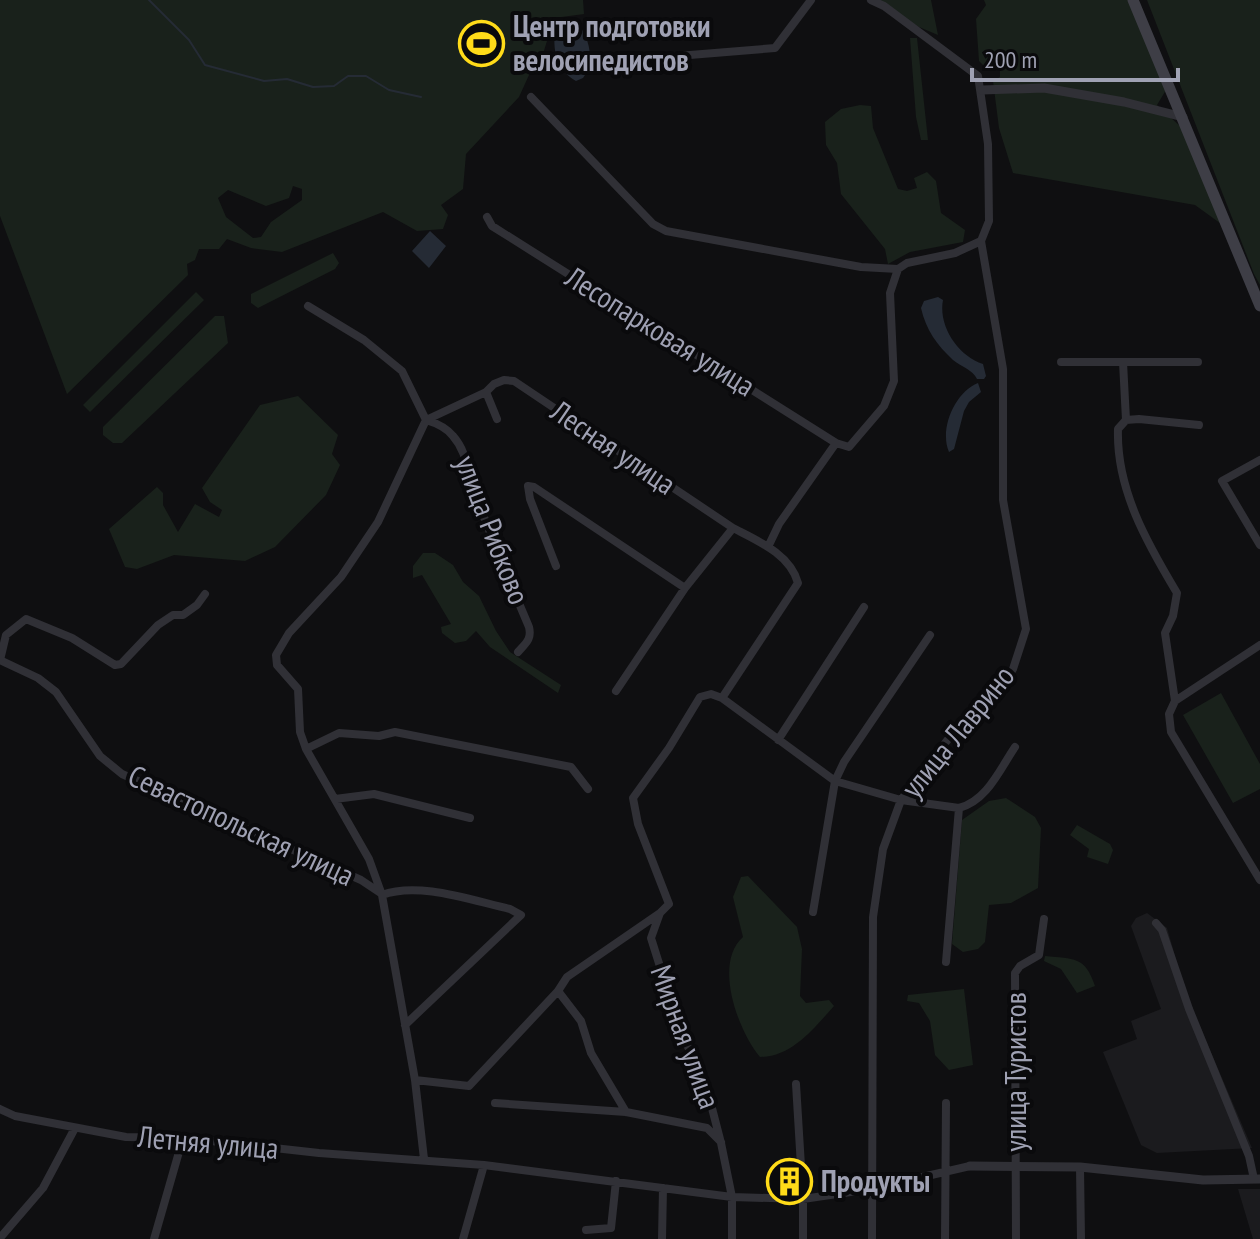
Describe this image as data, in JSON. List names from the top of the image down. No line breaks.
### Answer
{"streets":{"street":["Лесопарковая улица","Лесная улица","улица Рибково","улица Лаврино","Севастопольская улица","Мирная улица","улица Туристов","Летняя улица"]},"crossings":[["Лесная улица","улица Рибково"],["Лесная улица","Мирная улица"],["улица Лаврино","Летняя улица"],["Мирная улица","Летняя улица"]],"places":{"sports":["Центр подготовки велосипедистов"],"building":["Продукты"]},"scale_bar":"200 m"}
